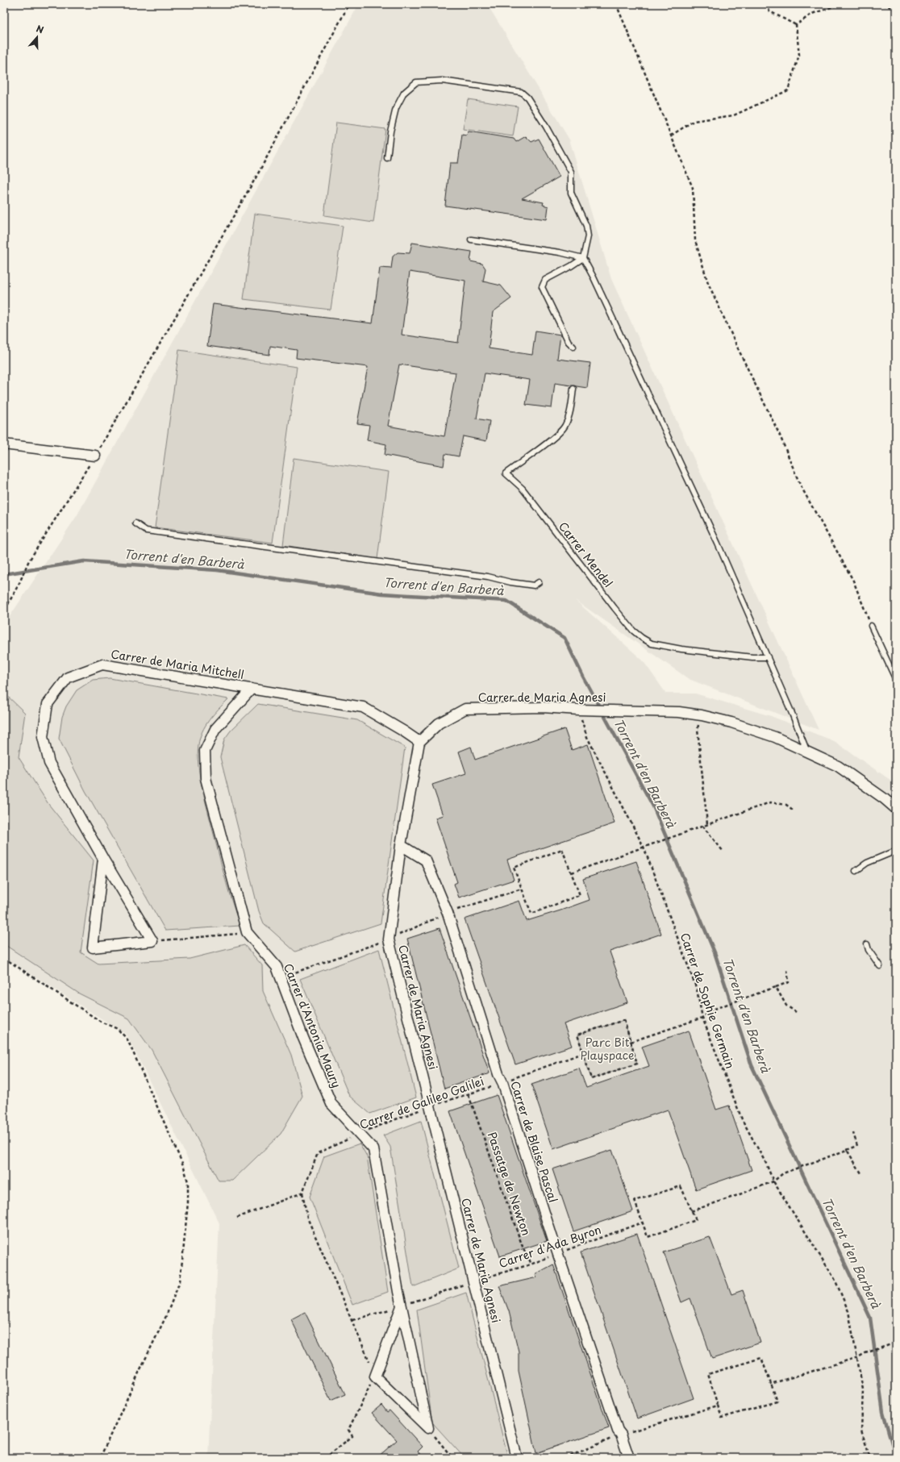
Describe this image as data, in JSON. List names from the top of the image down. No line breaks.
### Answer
{"streets":{"street":["Carrer de Maria Mitchell","Carrer de Maria Agnesi","Carrer d'Antonia Maury","Carrer de Blaise Pascal"],"lane":["Carrer Mendel"],"path":["Carrer de Sophie Germain","Carrer de Galileo Galilei","Passatge de Newton","Carrer d'Ada Byron"]},"crossings":[["Carrer de Maria Mitchell","Carrer de Maria Agnesi"],["Carrer de Maria Mitchell","Carrer d'Antonia Maury"],["Carrer de Maria Agnesi","Carrer de Sophie Germain"],["Carrer de Maria Agnesi","Carrer de Galileo Galilei"],["Carrer de Maria Agnesi","Carrer de Blaise Pascal"],["Carrer de Maria Agnesi","Carrer d'Ada Byron"],["Carrer d'Antonia Maury","Carrer de Galileo Galilei"],["Carrer d'Antonia Maury","Carrer d'Ada Byron"],["Carrer de Galileo Galilei","Carrer de Blaise Pascal"],["Carrer de Galileo Galilei","Passatge de Newton"],["Carrer de Blaise Pascal","Carrer d'Ada Byron"],["Passatge de Newton","Carrer d'Ada Byron"]],"water":["Torrent d'en Barberà"],"parks":["Parc Bit Playspace"],"north":"top"}
